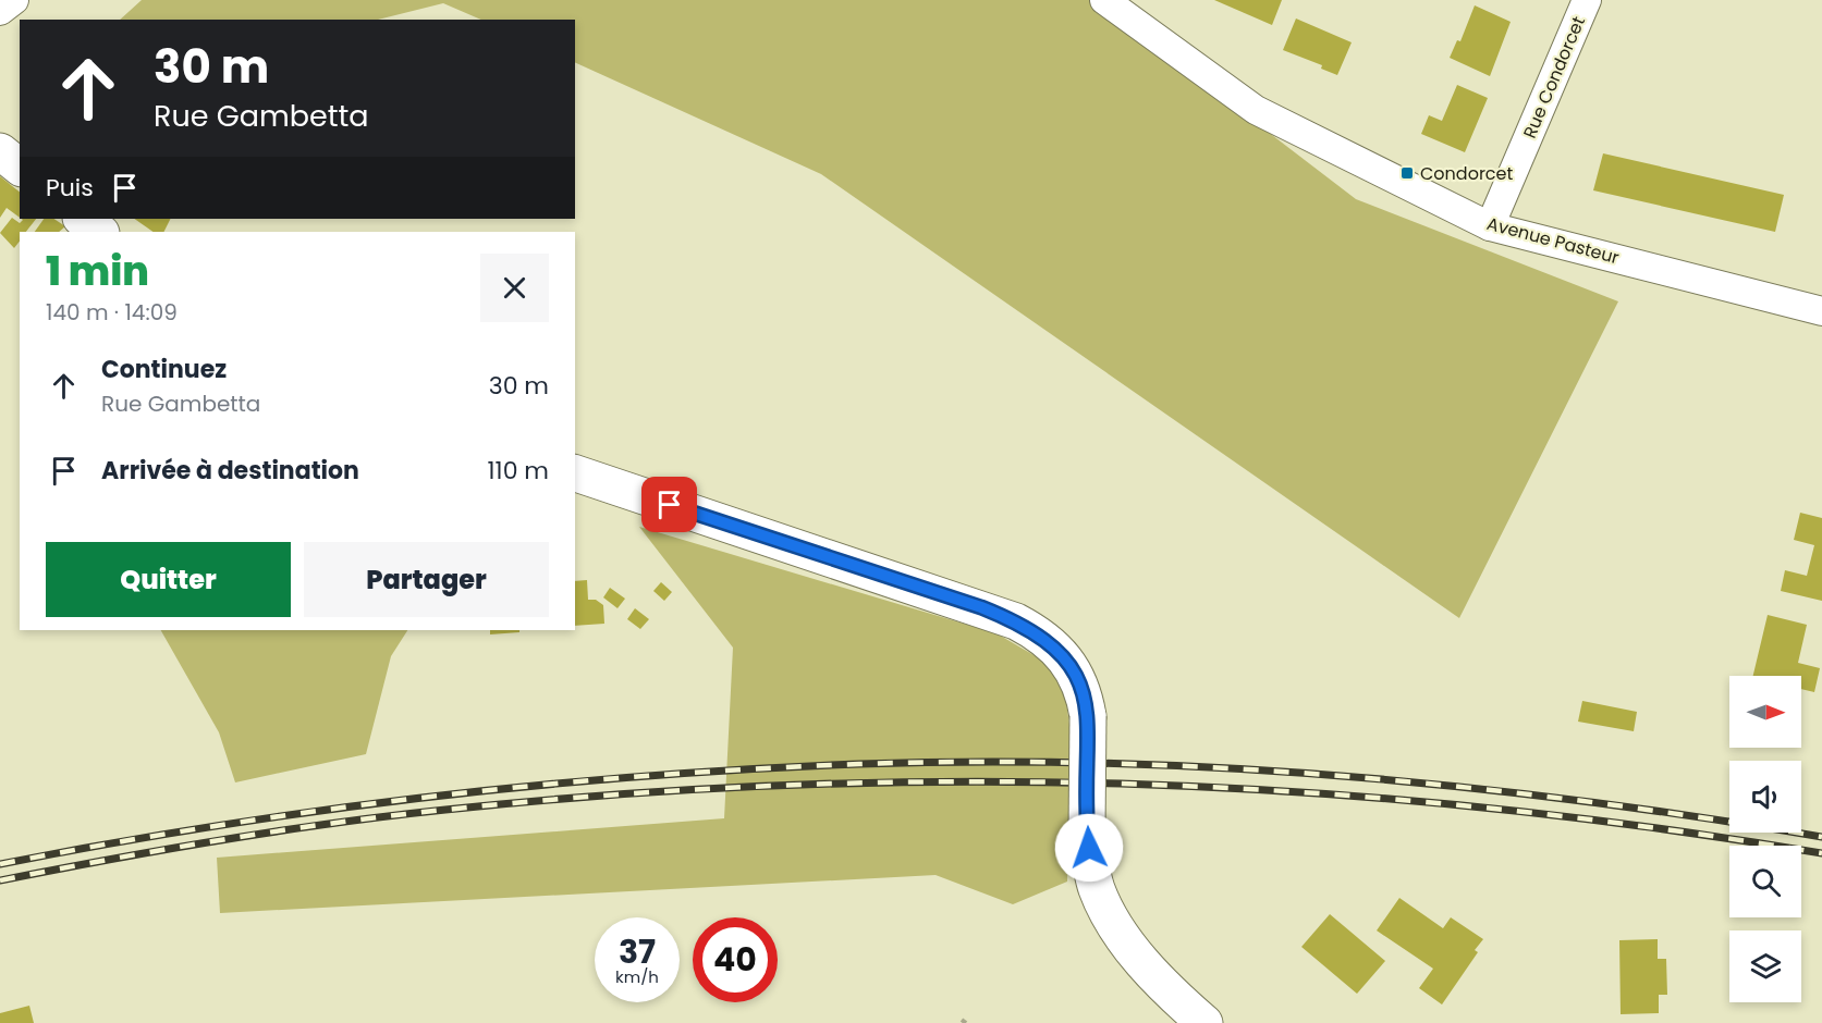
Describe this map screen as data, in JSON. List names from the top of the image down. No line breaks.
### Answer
{"streets":{"street":["Rue Condorcet","Avenue Pasteur"]},"crossings":[["Rue Condorcet","Avenue Pasteur"]],"places":{"transit":["Condorcet"]},"north":"right","page":{"turn":["30 m","Rue Gambetta"],"then":"Puis","heading":["1 min","140 m · 14:09"],"list":[{"name":"Continuez","note":"Rue Gambetta","value":"30 m"},{"name":"Arrivée à destination","value":"110 m"}],"buttons":["Quitter","Partager"],"speed":"37 km/h","limit":"40"}}
